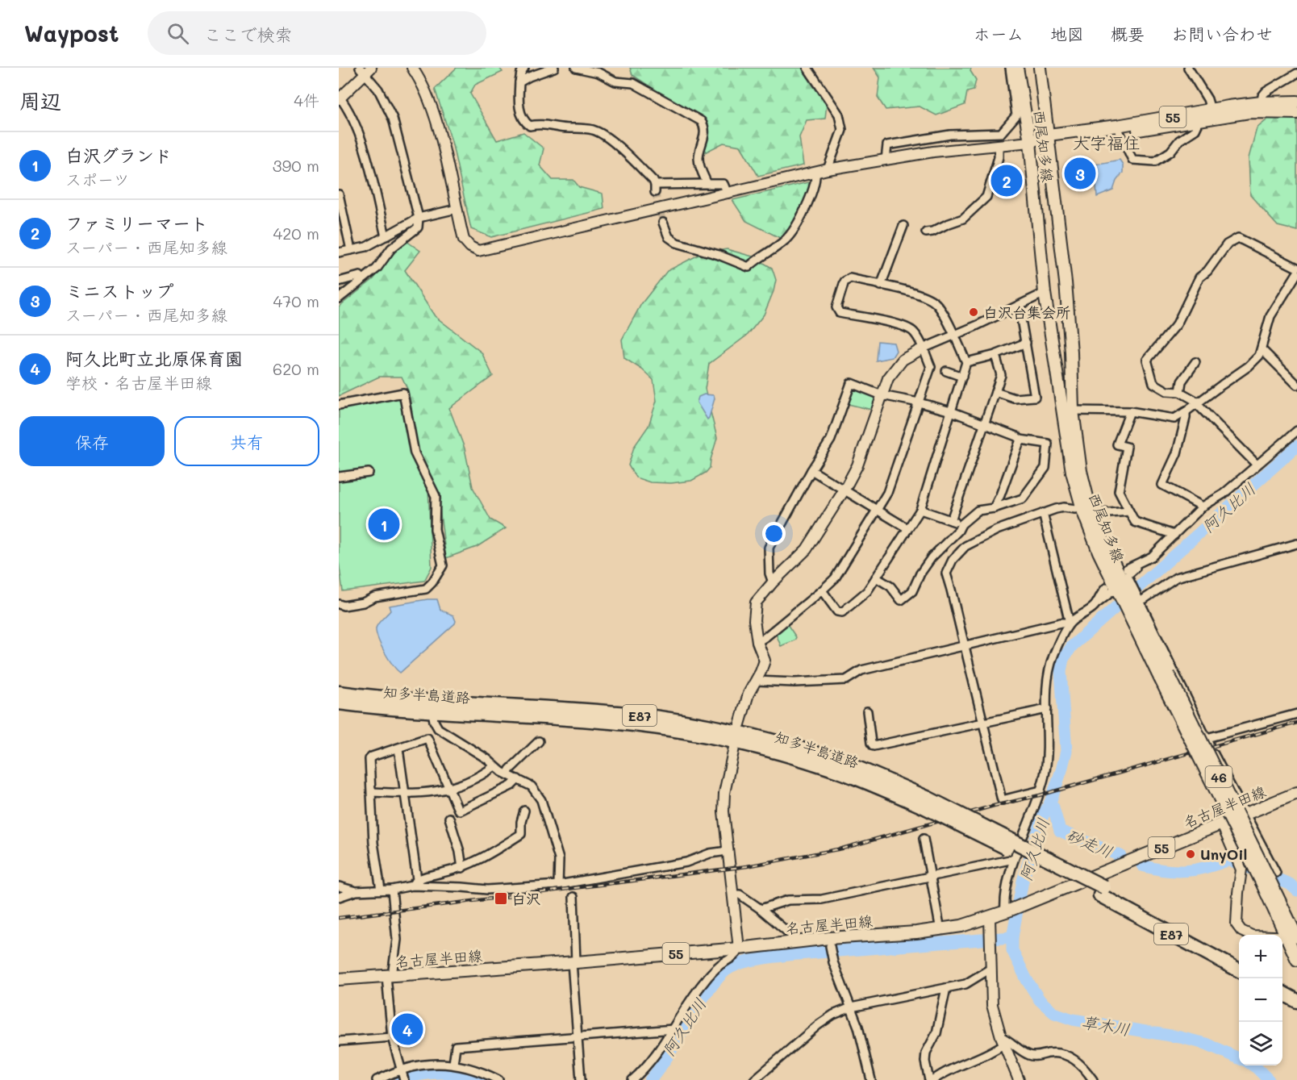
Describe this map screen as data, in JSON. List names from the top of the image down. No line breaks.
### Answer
{"streets":{"highway":["知多半島道路","E87"],"main road":["55","西尾知多線","46","名古屋半田線"]},"crossings":[["55","西尾知多線"]],"districts":["大字福住"],"water":["阿久比川","砂走川","草木川"],"places":{"other":["白沢台集会所","UnyOil"],"transit":["白沢"]},"page":{"header":"Waypost","search":"ここで検索","nav":["ホーム","地図","概要","お問い合わせ"],"heading":["周辺","4件"],"list":[{"mark":"1","name":"白沢グランド","note":"スポーツ","value":"390 m"},{"mark":"2","name":"ファミリーマート","note":"スーパー · 西尾知多線","value":"420 m"},{"mark":"3","name":"ミニストップ","note":"スーパー · 西尾知多線","value":"470 m"},{"mark":"4","name":"阿久比町立北原保育園","note":"学校 · 名古屋半田線","value":"620 m"}],"pins":["3","2","1","4"],"buttons":["保存","共有"],"map_buttons":["+","−"]}}
